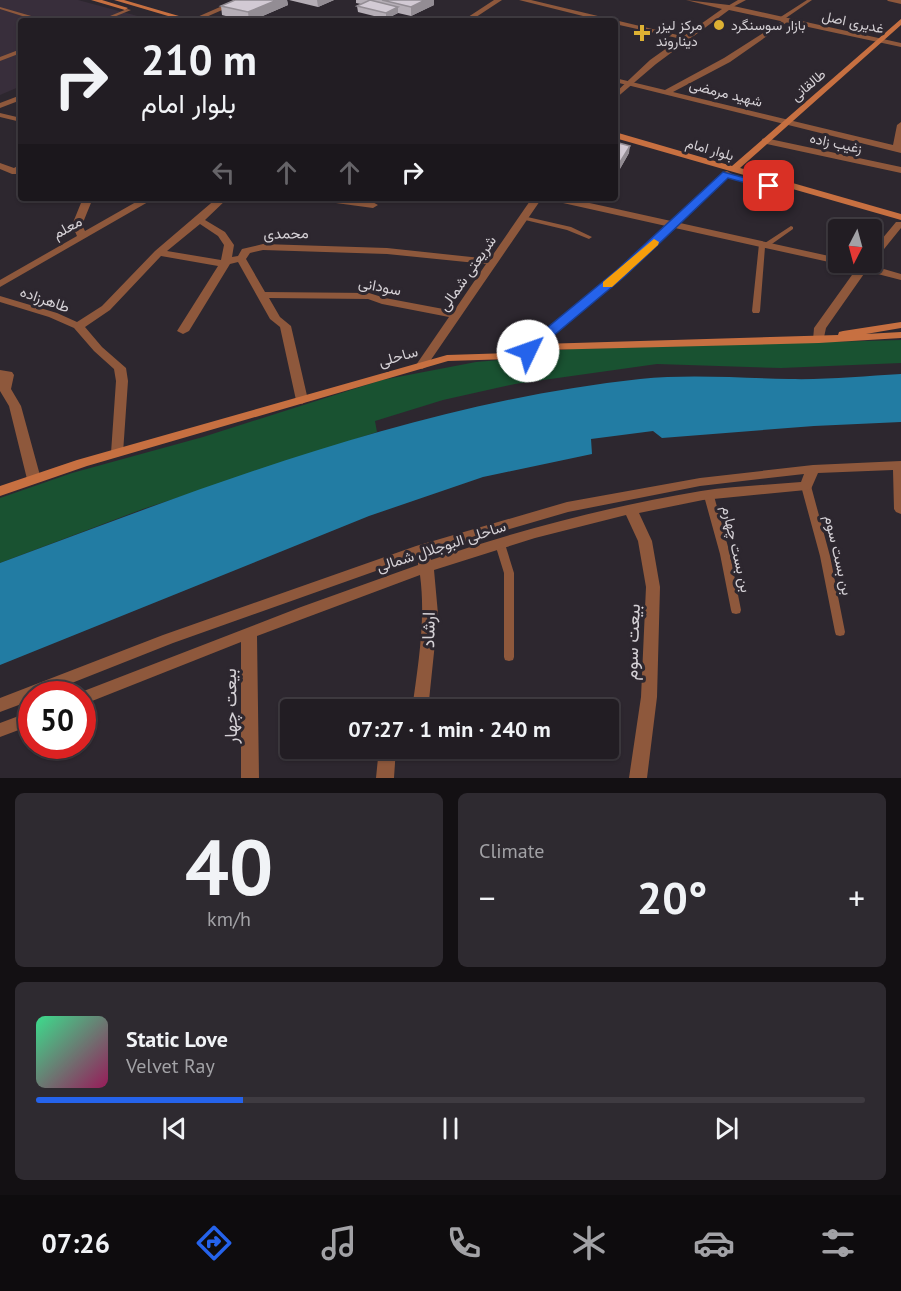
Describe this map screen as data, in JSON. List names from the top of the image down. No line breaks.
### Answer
{"streets":{"main road":["طالقانی","بلوار امام","ساحلی"],"street":["غدیری اصل","شهید مرمضی","زغیب زاده","معلم","محمدی","شریعتی شمالی","سودانی","طاهرزاده","ساحلی البوجلال شمالی","ارشاد","بیعت سوم","بیعت چهار"],"lane":["بن بست چهارم","بن بست سوم"]},"crossings":[["غدیری اصل","طالقانی"],["طالقانی","شهید مرمضی"],["طالقانی","زغیب زاده"],["طالقانی","بلوار امام"],["محمدی","شریعتی شمالی"],["شریعتی شمالی","سودانی"],["شریعتی شمالی","ساحلی"],["ساحلی البوجلال شمالی","بن بست چهارم"],["ساحلی البوجلال شمالی","بن بست سوم"],["ساحلی البوجلال شمالی","ارشاد"],["ساحلی البوجلال شمالی","بیعت سوم"],["ساحلی البوجلال شمالی","بیعت چهار"]],"places":{"other":["بازار سوسنگرد"],"health":["مرکز لیزر دیناروند"]},"north":"bottom","page":{"turn":["210 m","بلوار امام"],"limit":"50","trip":"07:27 · 1 min · 240 m","tile":[["40","km/h"],"Climate"],"heat":["−","20°","+"],"song":["Static Love","Velvet Ray"],"tabs":"07:26"}}
